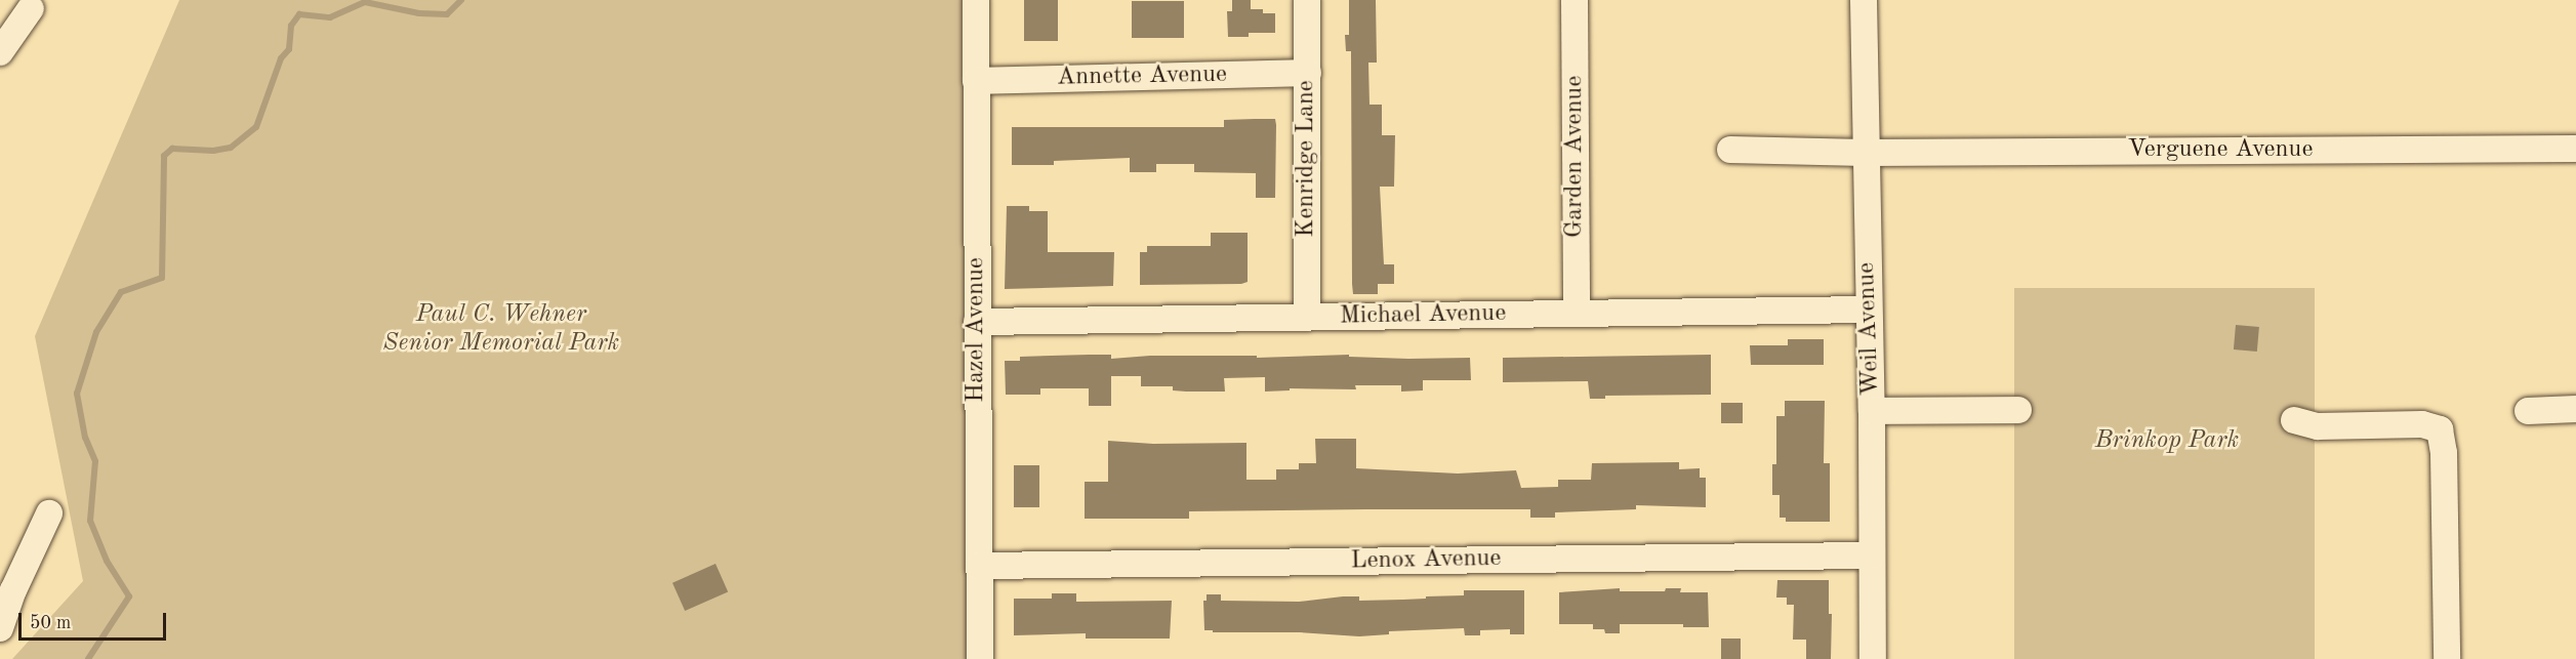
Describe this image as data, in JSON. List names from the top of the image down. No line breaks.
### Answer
{"streets":{"street":["Annette Avenue","Verguene Avenue","Garden Avenue","Kenridge Lane","Michael Avenue","Weil Avenue","Hazel Avenue","Lenox Avenue"]},"crossings":[["Annette Avenue","Kenridge Lane"],["Annette Avenue","Hazel Avenue"],["Verguene Avenue","Weil Avenue"],["Garden Avenue","Michael Avenue"],["Kenridge Lane","Michael Avenue"],["Michael Avenue","Weil Avenue"],["Michael Avenue","Hazel Avenue"],["Weil Avenue","Lenox Avenue"],["Hazel Avenue","Lenox Avenue"]],"parks":["Paul C. Wehner Senior Memorial Park","Brinkop Park"],"scale_bar":"50 m"}
